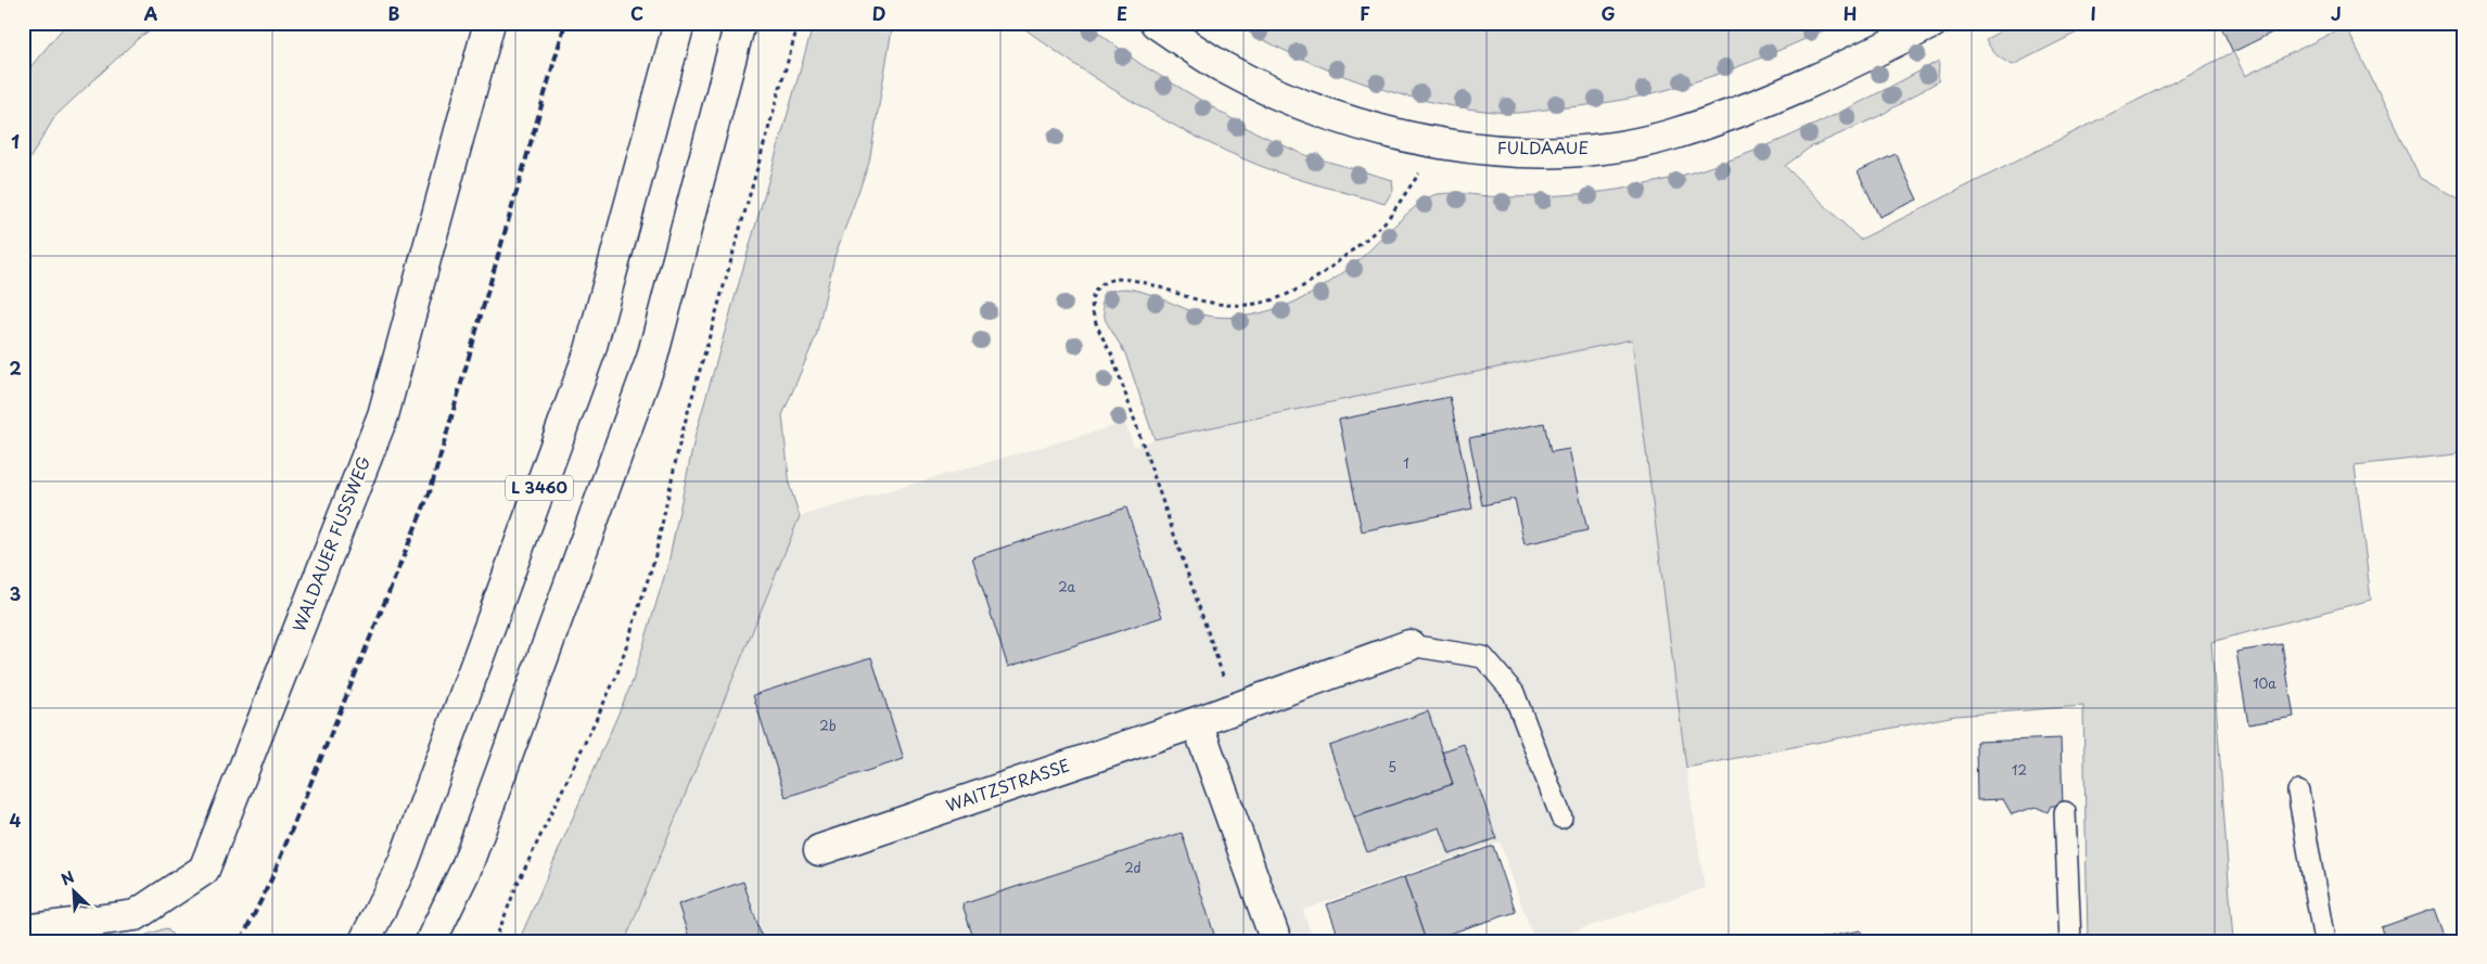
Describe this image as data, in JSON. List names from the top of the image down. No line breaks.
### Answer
{"streets":{"street":["FULDAAUE","L 3460","WALDAUER FUSSWEG","WAITZSTRASSE"]},"house_numbers":["1","2a","10a","2b","5","12","2d"],"north":"top left","grid":{"columns":["A","B","C","D","E","F","G","H","I","J"],"rows":["1","2","3","4"]}}
